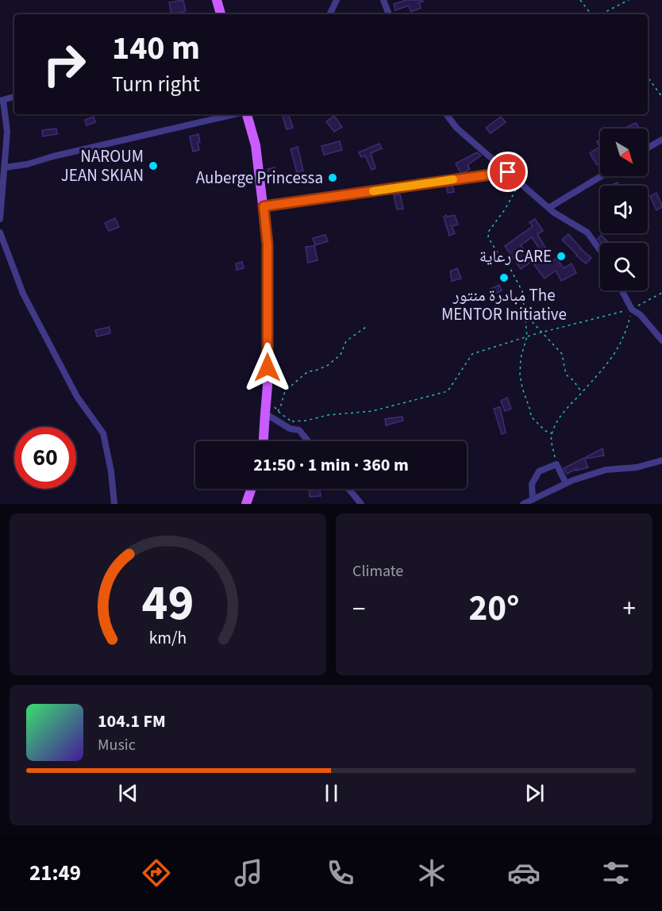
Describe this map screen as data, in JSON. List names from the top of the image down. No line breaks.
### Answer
{"places":["NAROUM JEAN SKIAN","Auberge Princessa","رعاية CARE","مبادرة منتور The MENTOR Initiative"],"north":"bottom right","page":{"turn":["140 m","Turn right"],"limit":"60","trip":"21:50 · 1 min · 360 m","tile":"Climate","heat":["−","20°","+"],"song":["104.1 FM","Music"],"tabs":"21:49","gauge":["49","km/h"]}}
